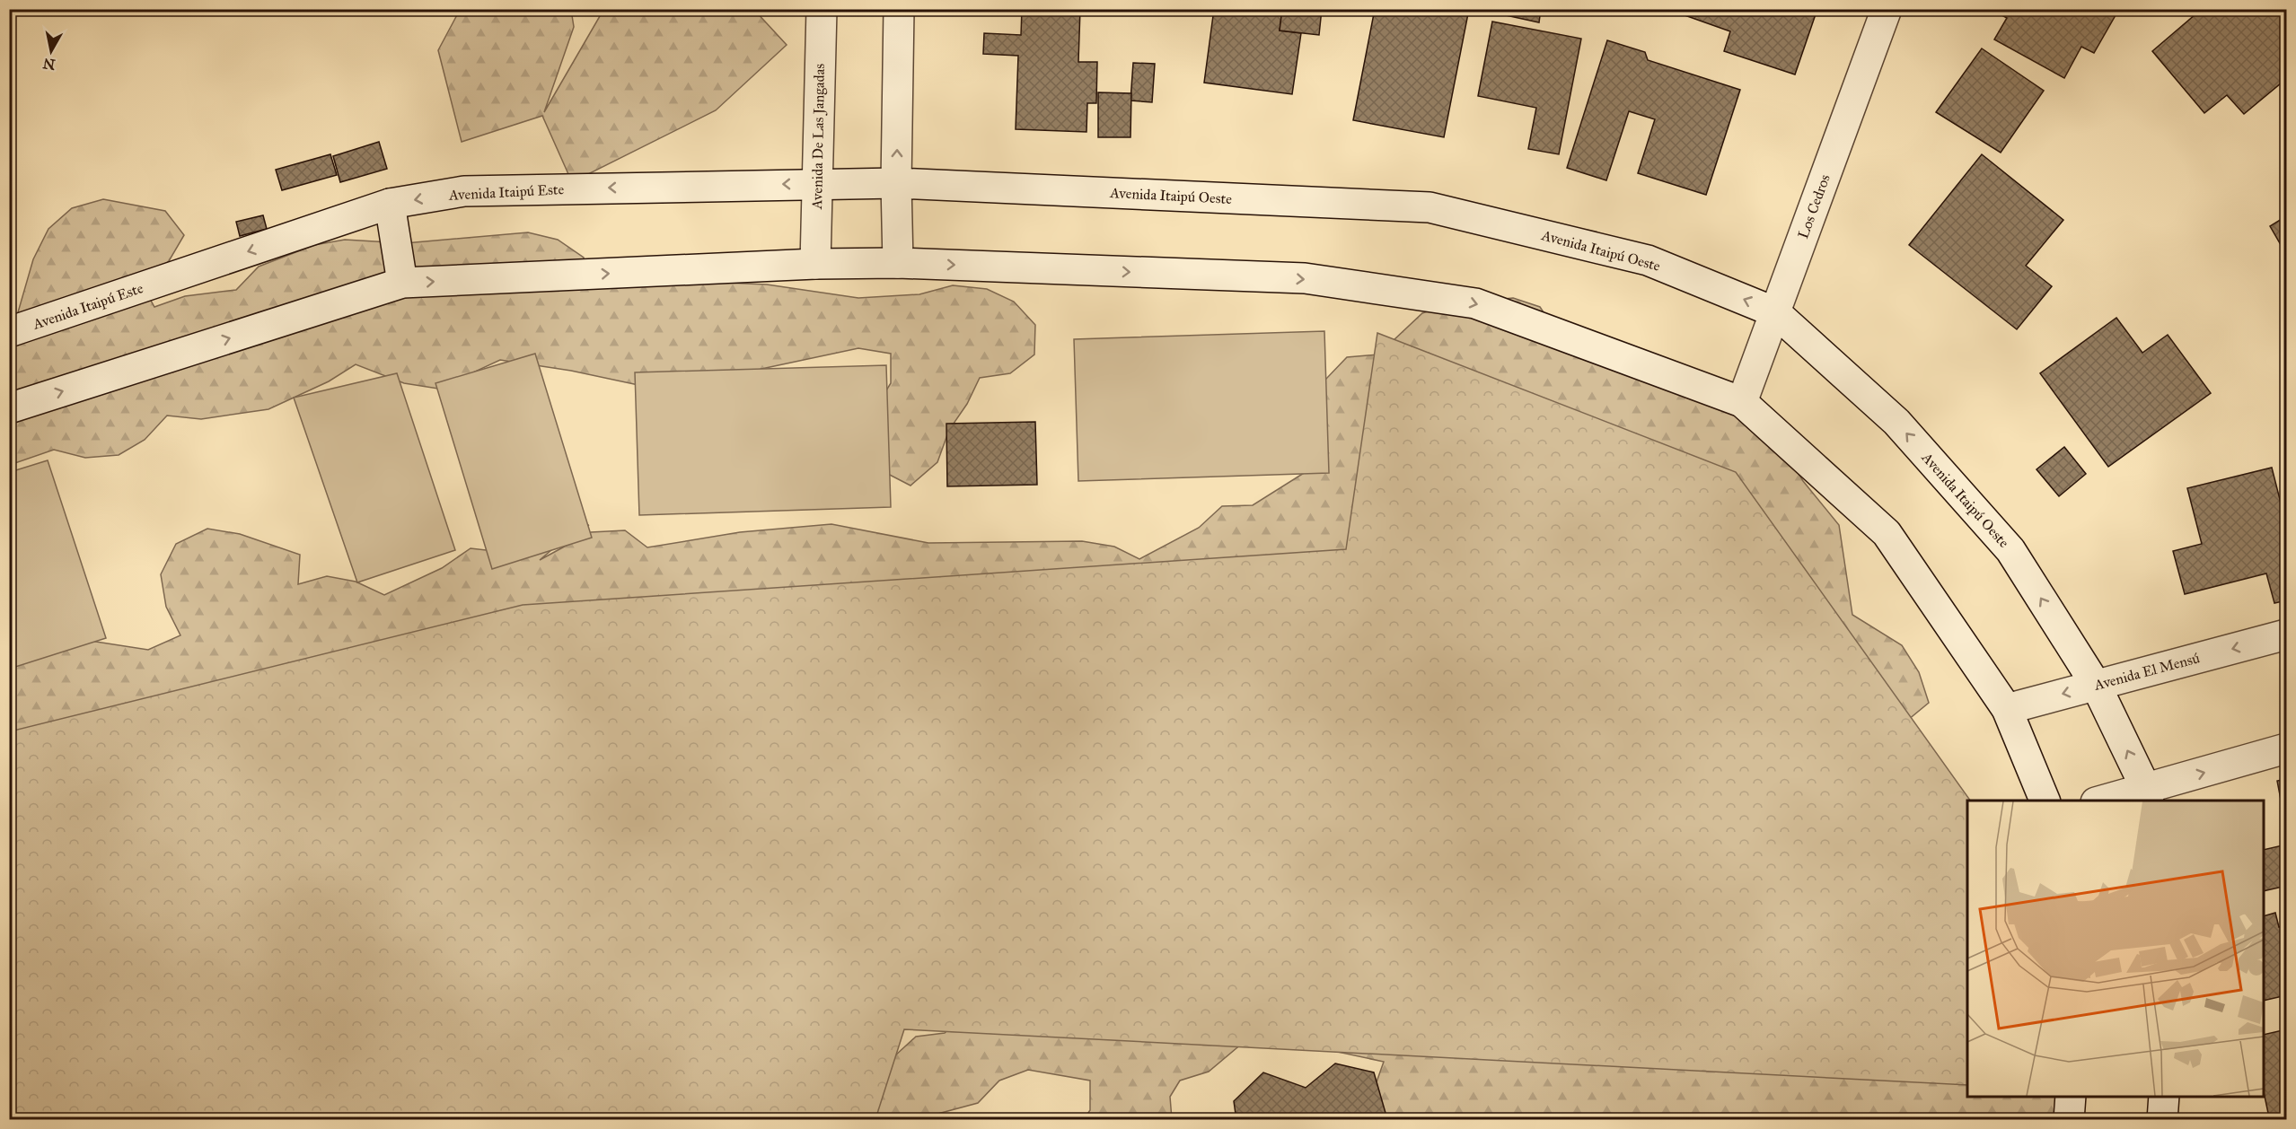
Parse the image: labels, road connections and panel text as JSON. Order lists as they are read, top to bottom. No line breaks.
{"streets":{"street":["Avenida De Las Jangadas","Avenida Itaipú Este","Avenida Itaipú Oeste","Los Cedros","Avenida El Mensú"]},"crossings":[["Avenida De Las Jangadas","Avenida Itaipú Este"],["Avenida Itaipú Este","Avenida Itaipú Oeste"],["Avenida Itaipú Oeste","Los Cedros"],["Avenida Itaipú Oeste","Avenida El Mensú"]],"north":"bottom"}
